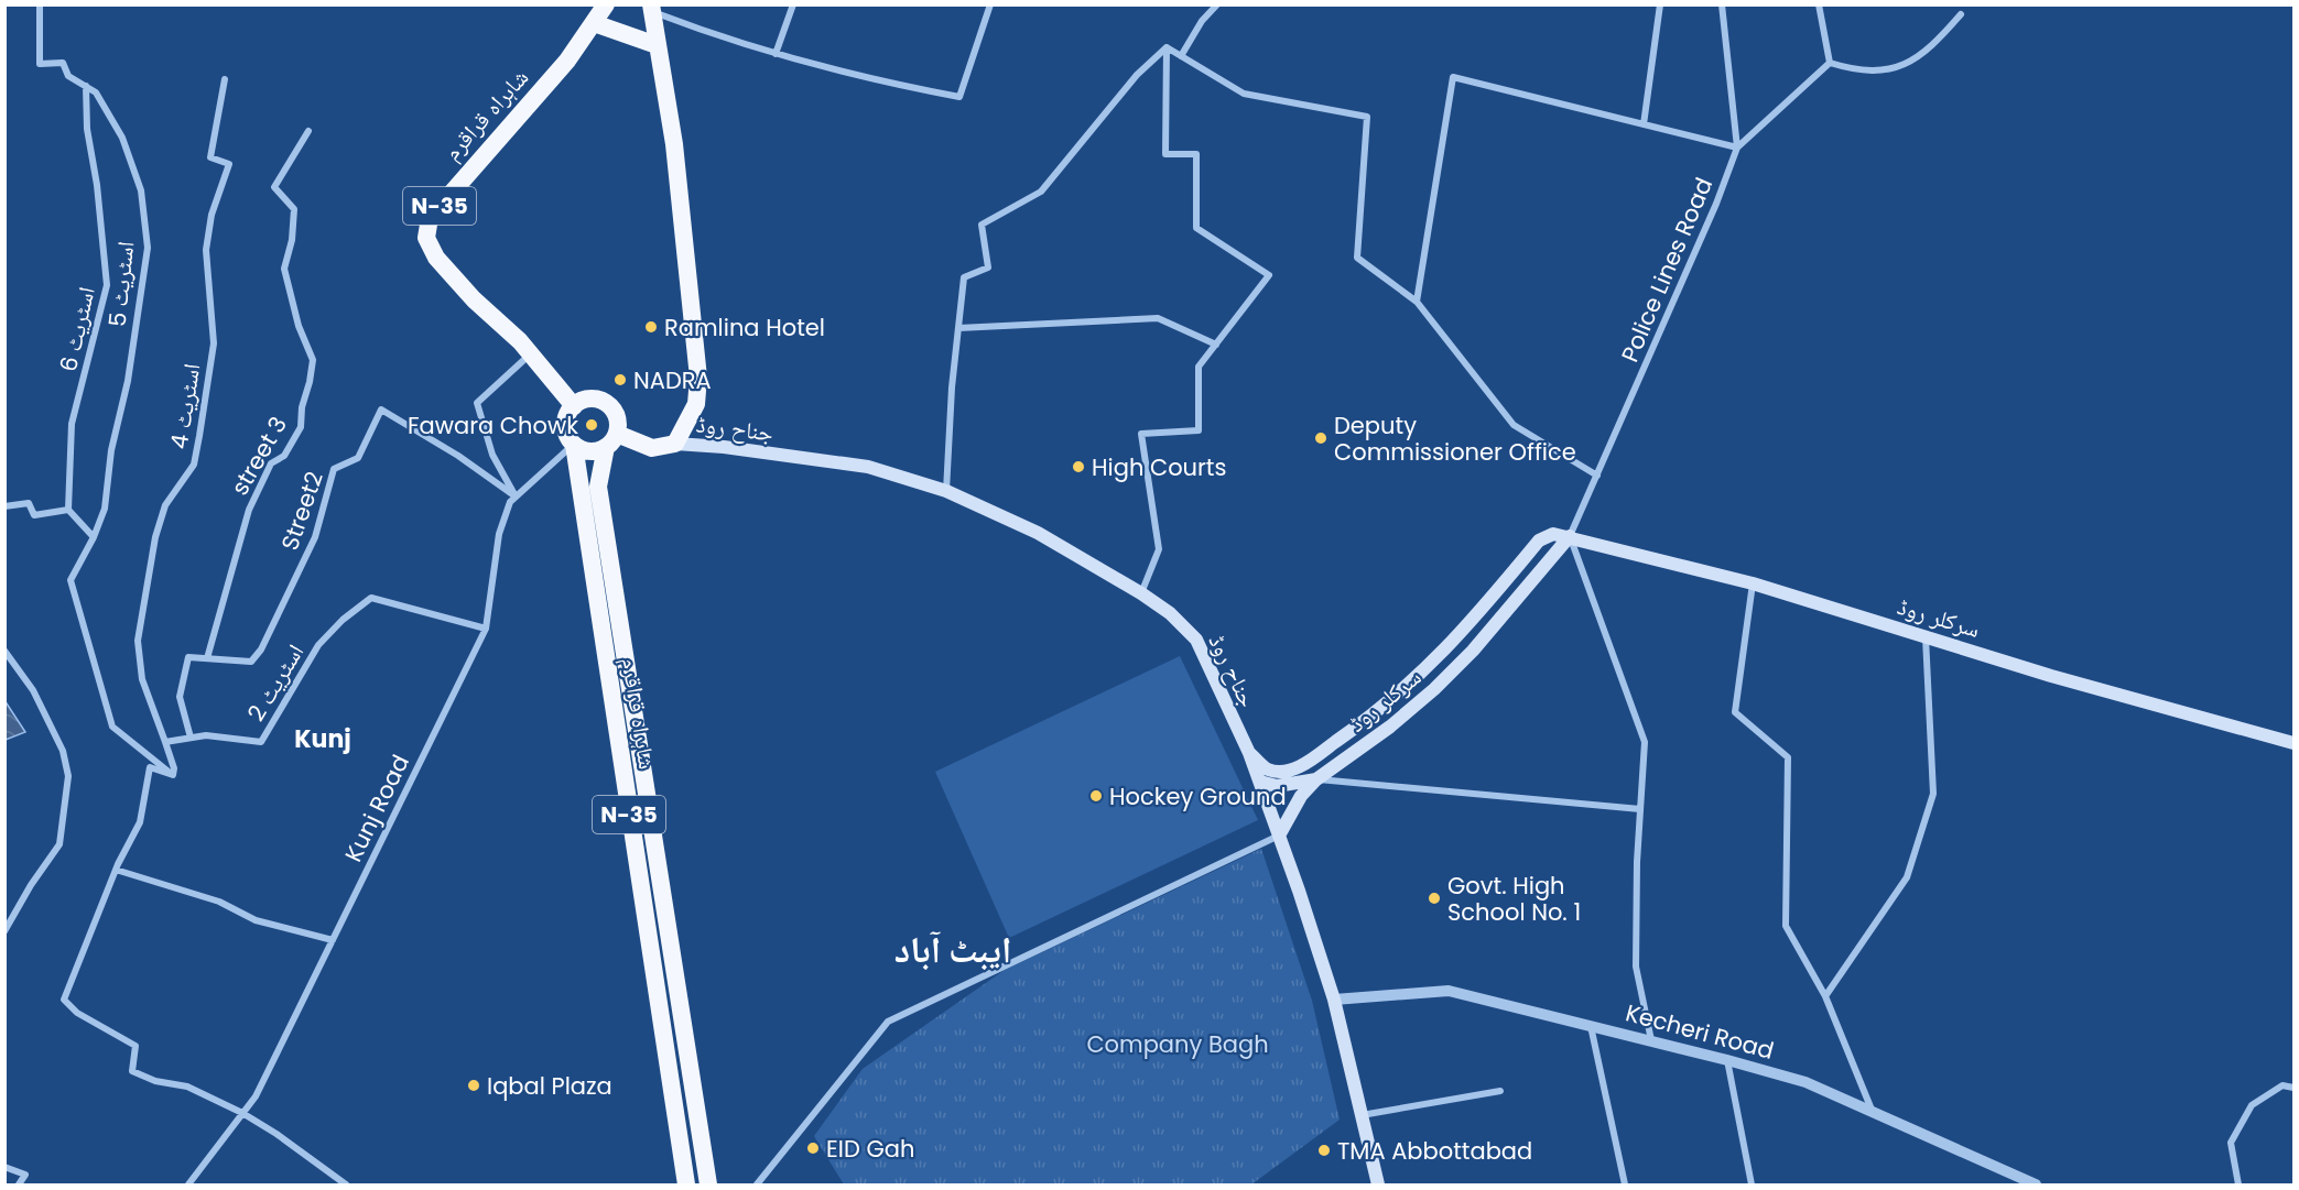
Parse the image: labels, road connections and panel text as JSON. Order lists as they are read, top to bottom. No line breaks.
{"streets":{"highway":["شاہراہ قراقرم","N-35"],"main road":["جناح روڈ","سرکلر روڈ"],"street":["Police Lines Road","اسٹریٹ 5","اسٹریٹ 6","اسٹریٹ 4","street 3","Street2","اسٹریٹ 2","Kunj Road","Kecheri Road"]},"crossings":[["شاہراہ قراقرم","Kunj Road"],["Police Lines Road","سرکلر روڈ"],["اسٹریٹ 5","اسٹریٹ 6"],["اسٹریٹ 4","اسٹریٹ 2"],["جناح روڈ","سرکلر روڈ"],["جناح روڈ","Kecheri Road"],["street 3","Street2"],["Street2","Kunj Road"],["اسٹریٹ 2","Kunj Road"]],"districts":["Kunj","ایبٹ آباد"],"parks":["Company Bagh"],"places":["Ramlina Hotel","NADRA","Fawara Chowk","Deputy Commissioner Office","High Courts","Hockey Ground","Govt. High School No. 1","Iqbal Plaza","EID Gah","TMA Abbottabad"]}
